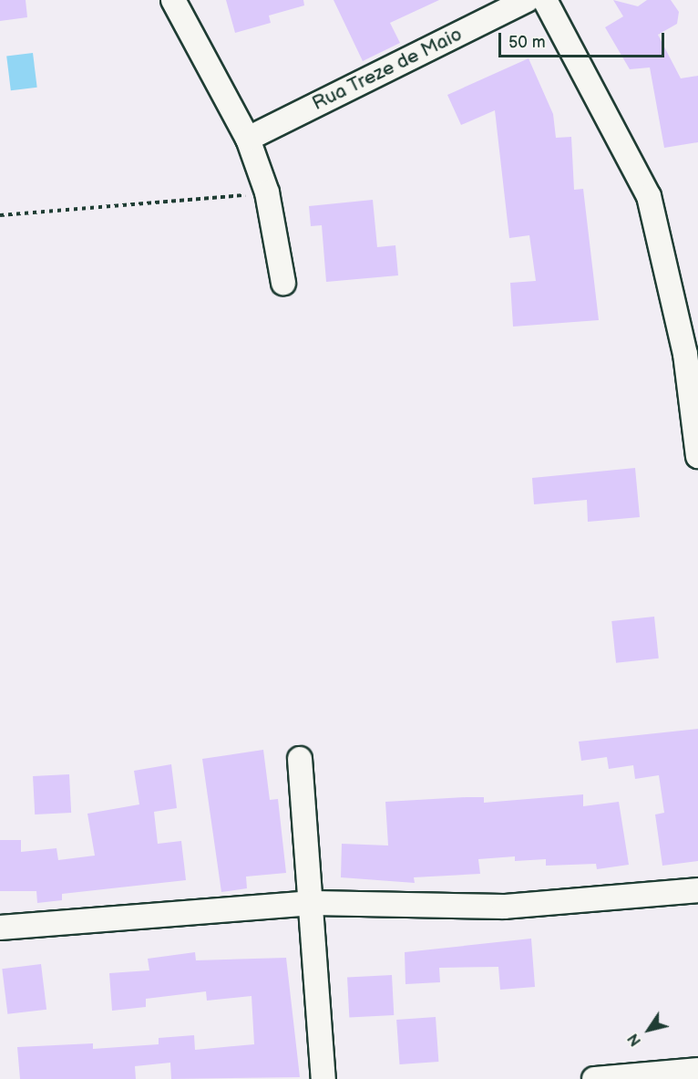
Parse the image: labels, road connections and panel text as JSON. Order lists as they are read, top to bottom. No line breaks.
{"streets":{"street":["Rua Treze de Maio"]},"scale_bar":"50 m","north":"bottom left"}
